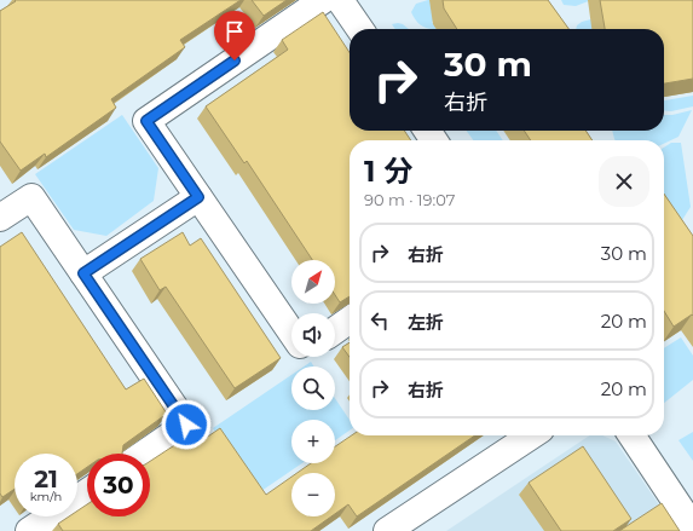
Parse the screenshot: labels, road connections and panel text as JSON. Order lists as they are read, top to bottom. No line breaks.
{"north":"top right","page":{"turn":["30 m","右折"],"heading":["1 分","90 m · 19:07"],"list":[{"name":"右折","value":"30 m"},{"name":"左折","value":"20 m"},{"name":"右折","value":"20 m"}],"map_buttons":["+","−"],"speed":"21 km/h","limit":"30"}}
